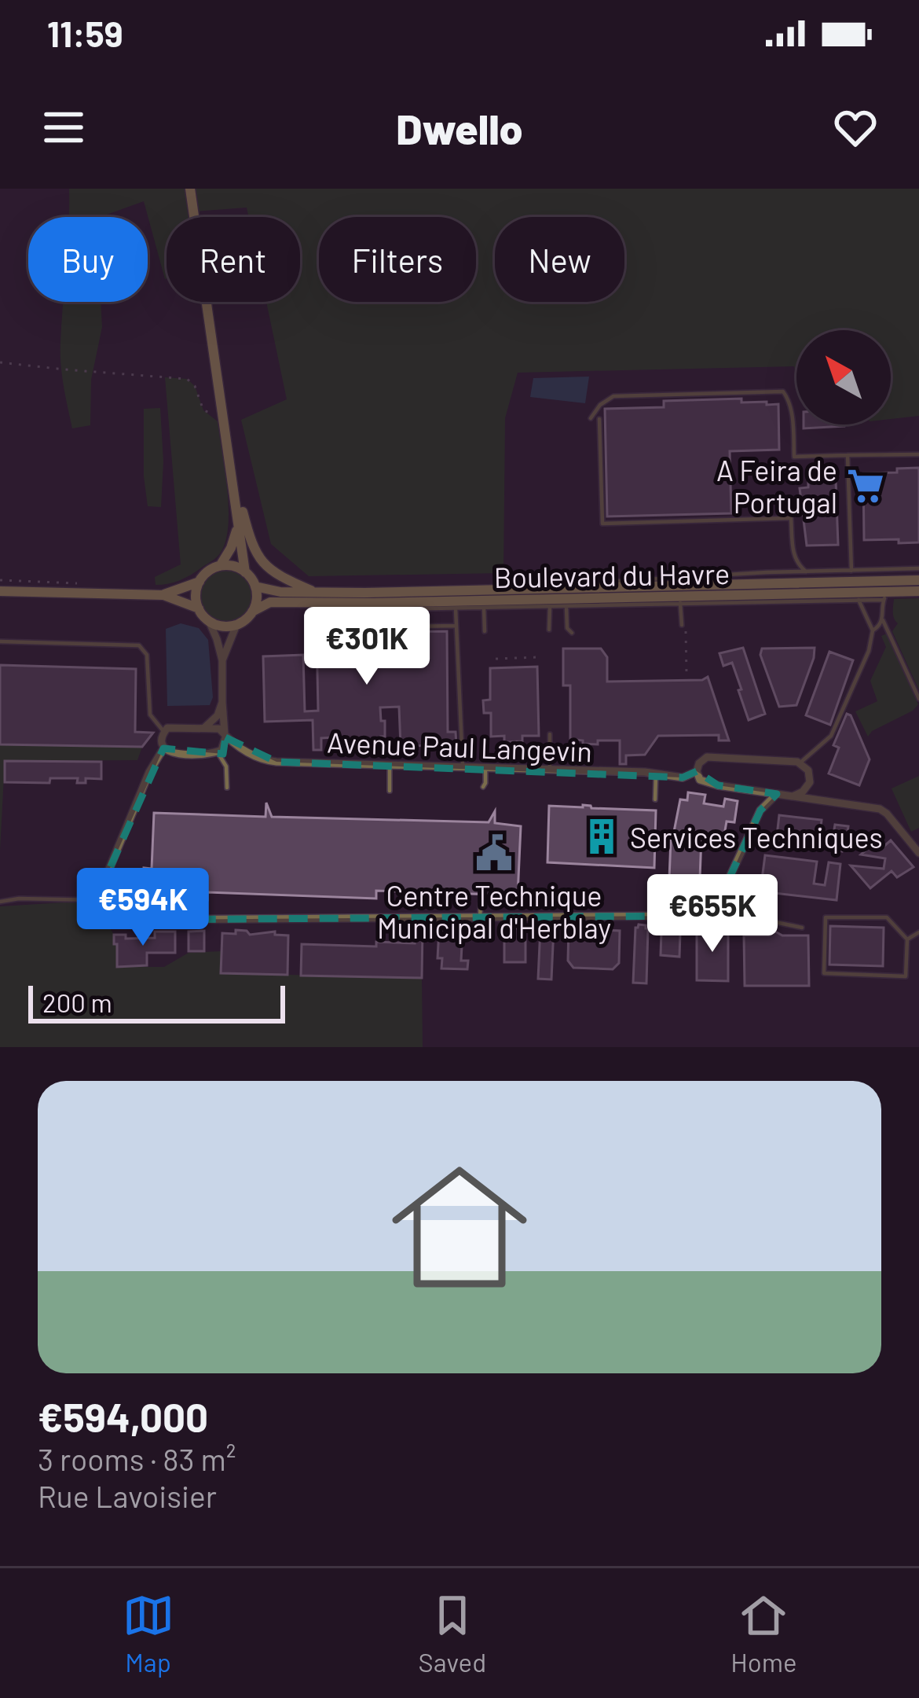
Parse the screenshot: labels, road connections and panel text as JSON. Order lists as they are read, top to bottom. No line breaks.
{"streets":{"main road":["Boulevard du Havre"],"street":["Avenue Paul Langevin"]},"places":{"supermarket":["A Feira de Portugal"],"building":["Services Techniques"],"public building":["Centre Technique Municipal d'Herblay"]},"scale_bar":"200 m","north":"top left","page":{"status":"11:59","header":"Dwello","chip":["Buy","Rent","Filters","New"],"price":["€301K","€594K","€655K"],"scale":"200 m","list":[{"name":"€594,000","note":"3 rooms · 83 m² · Rue Lavoisier"}],"tabs":["Map","Saved","Home"]}}
